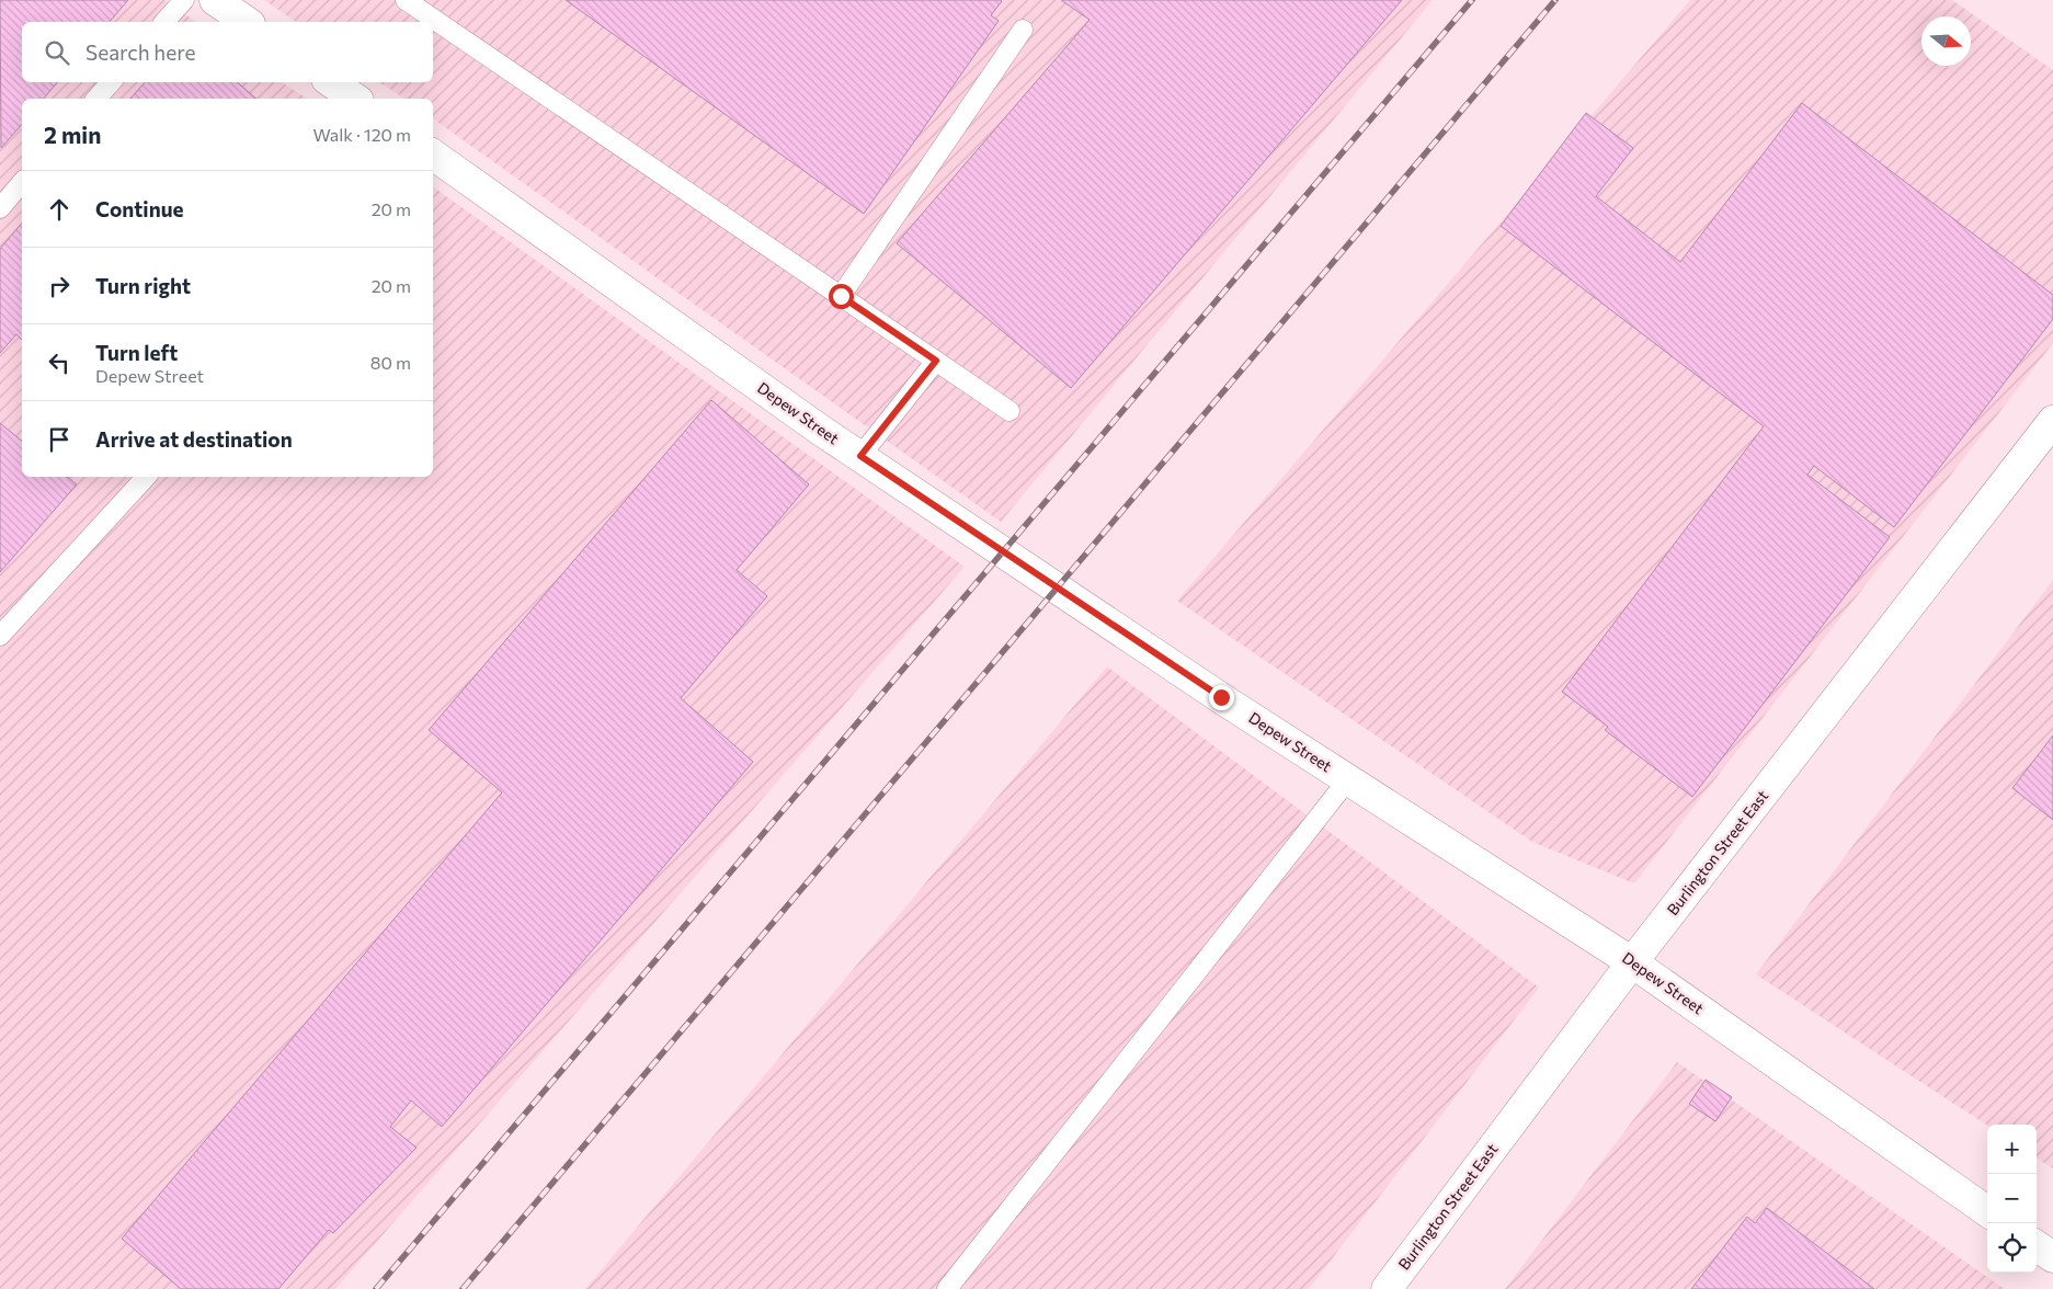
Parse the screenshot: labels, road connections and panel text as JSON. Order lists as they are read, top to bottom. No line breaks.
{"streets":{"street":["Depew Street","Burlington Street East"]},"crossings":[["Depew Street","Burlington Street East"]],"north":"right","page":{"search":"Search here","heading":["2 min","Walk · 120 m"],"list":[["Continue","20 m"],["Turn right","20 m"],["Turn left","Depew Street","80 m"],"Arrive at destination"],"map_buttons":["+","−"]}}
